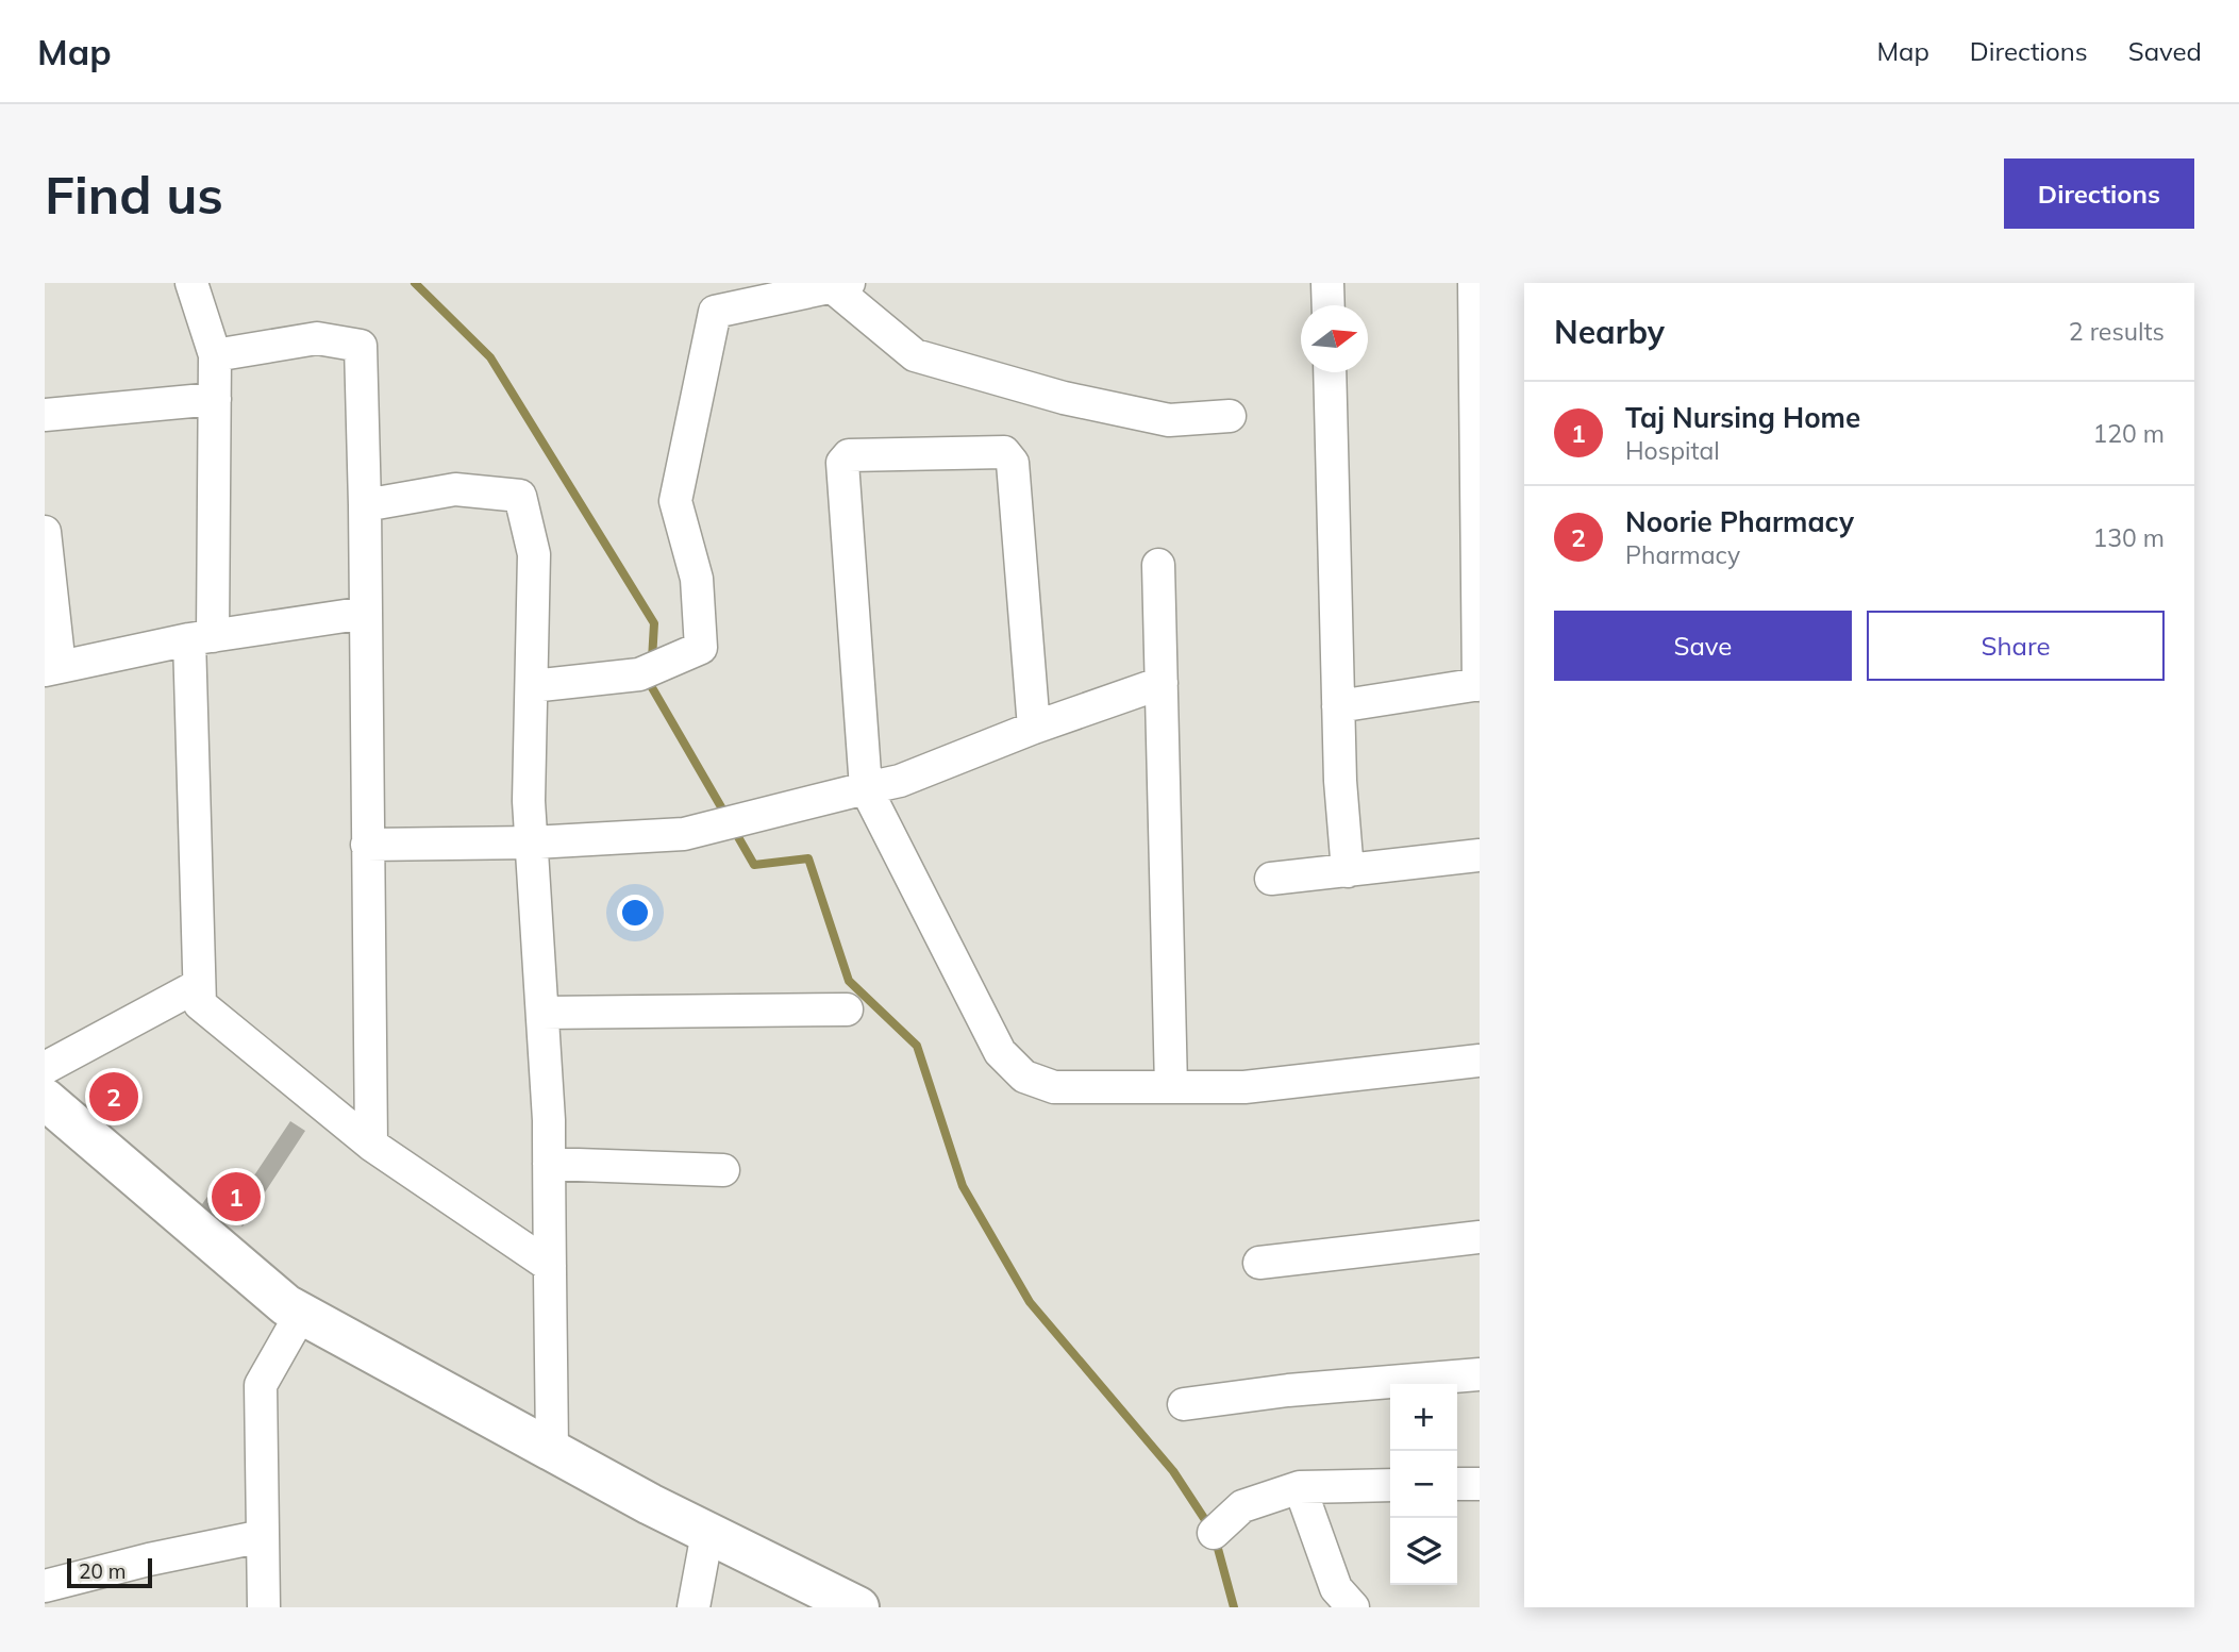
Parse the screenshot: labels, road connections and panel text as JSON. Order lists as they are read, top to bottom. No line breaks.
{"scale_bar":"20 m","north":"right","page":{"header":"Map","nav":["Map","Directions","Saved"],"buttons":["Directions",["Save","Share"]],"title":"Find us","heading":["Nearby","2 results"],"list":[{"mark":"1","name":"Taj Nursing Home","note":"Hospital","value":"120 m"},{"mark":"2","name":"Noorie Pharmacy","note":"Pharmacy","value":"130 m"}],"pins":["2","1"],"map_buttons":["+","−"],"scale":"20 m"}}
